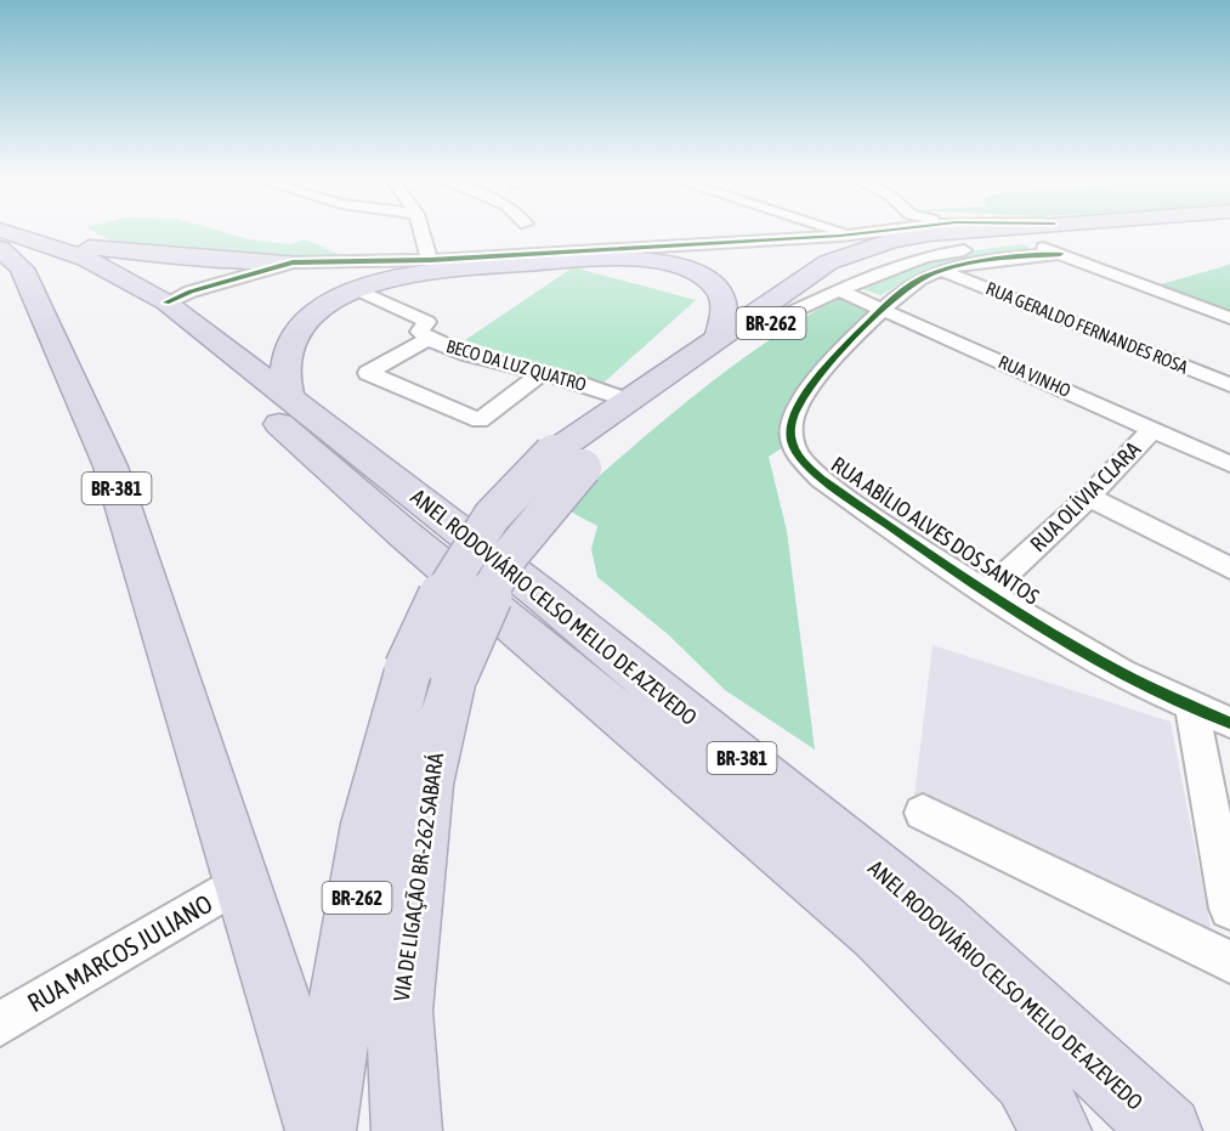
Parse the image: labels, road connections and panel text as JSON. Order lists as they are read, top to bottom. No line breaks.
{"streets":{"highway":["BR-262","BR-381","ANEL RODOVIÁRIO CELSO MELLO DE AZEVEDO","VIA DE LIGAÇÃO BR-262 SABARÁ"],"street":["RUA GERALDO FERNANDES ROSA","BECO DA LUZ QUATRO","RUA VINHO","RUA OLÍVIA CLARA","RUA ABÍLIO ALVES DOS SANTOS","RUA MARCOS JULIANO"]},"crossings":[["RUA GERALDO FERNANDES ROSA","RUA ABÍLIO ALVES DOS SANTOS"],["BECO DA LUZ QUATRO","VIA DE LIGAÇÃO BR-262 SABARÁ"],["RUA VINHO","RUA OLÍVIA CLARA"],["RUA VINHO","RUA ABÍLIO ALVES DOS SANTOS"],["RUA VINHO","VIA DE LIGAÇÃO BR-262 SABARÁ"],["BR-381","ANEL RODOVIÁRIO CELSO MELLO DE AZEVEDO"],["BR-381","VIA DE LIGAÇÃO BR-262 SABARÁ"],["BR-381","RUA MARCOS JULIANO"],["RUA OLÍVIA CLARA","RUA ABÍLIO ALVES DOS SANTOS"],["ANEL RODOVIÁRIO CELSO MELLO DE AZEVEDO","VIA DE LIGAÇÃO BR-262 SABARÁ"]]}
